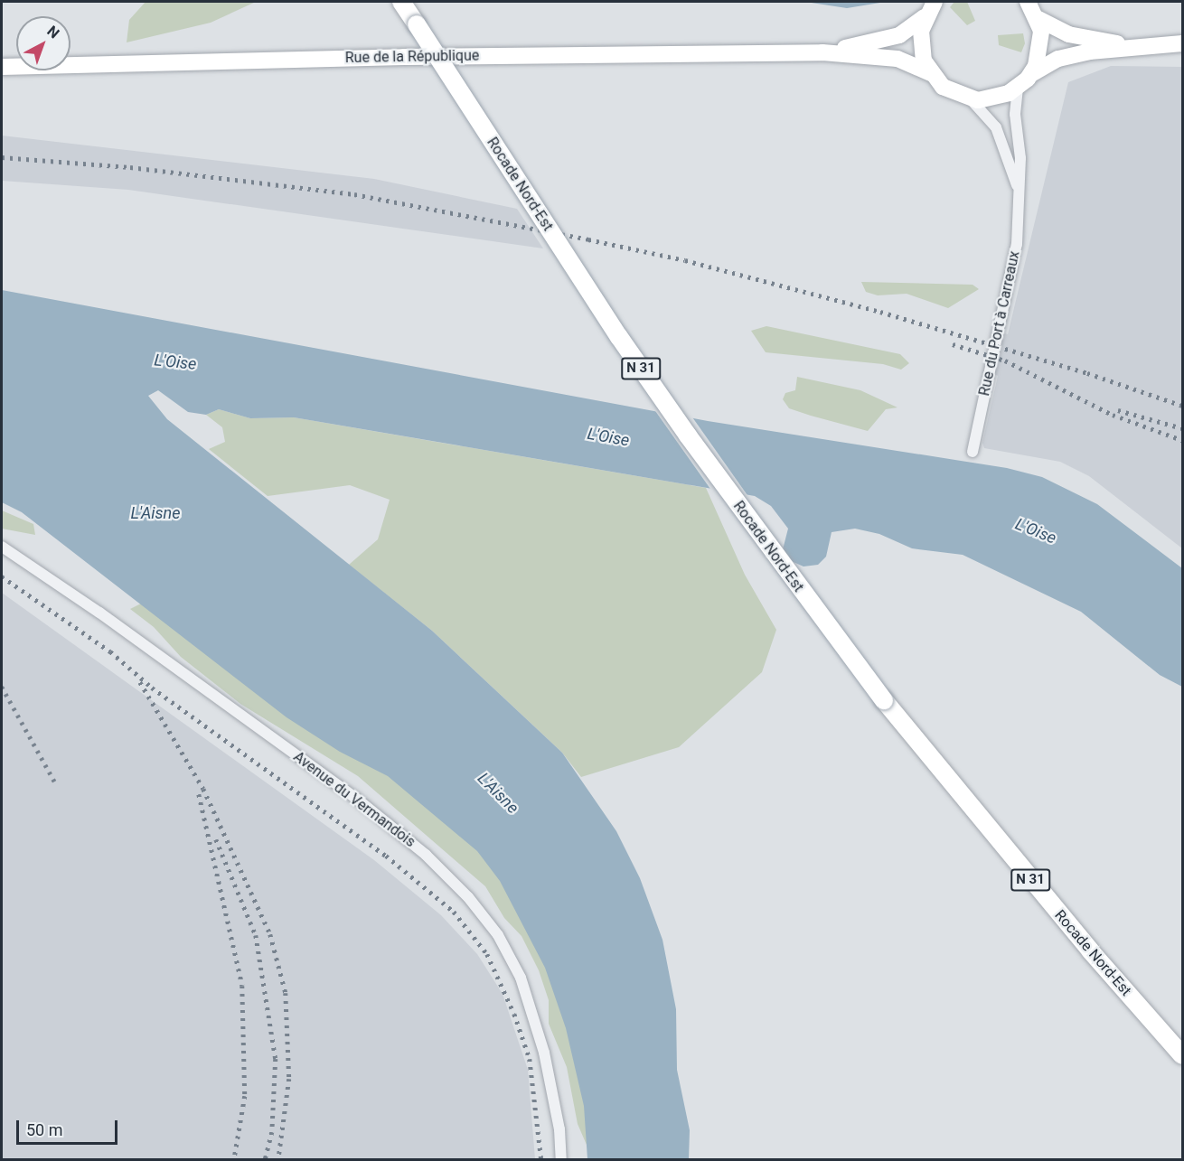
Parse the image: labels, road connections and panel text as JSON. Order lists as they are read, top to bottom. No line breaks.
{"streets":{"main road":["Rue de la République","Rocade Nord-Est","N 31"],"street":["Rue du Port à Carreaux","Avenue du Vermandois"]},"water":["L'Oise","L'Aisne"],"scale_bar":"50 m","north":"top right"}
